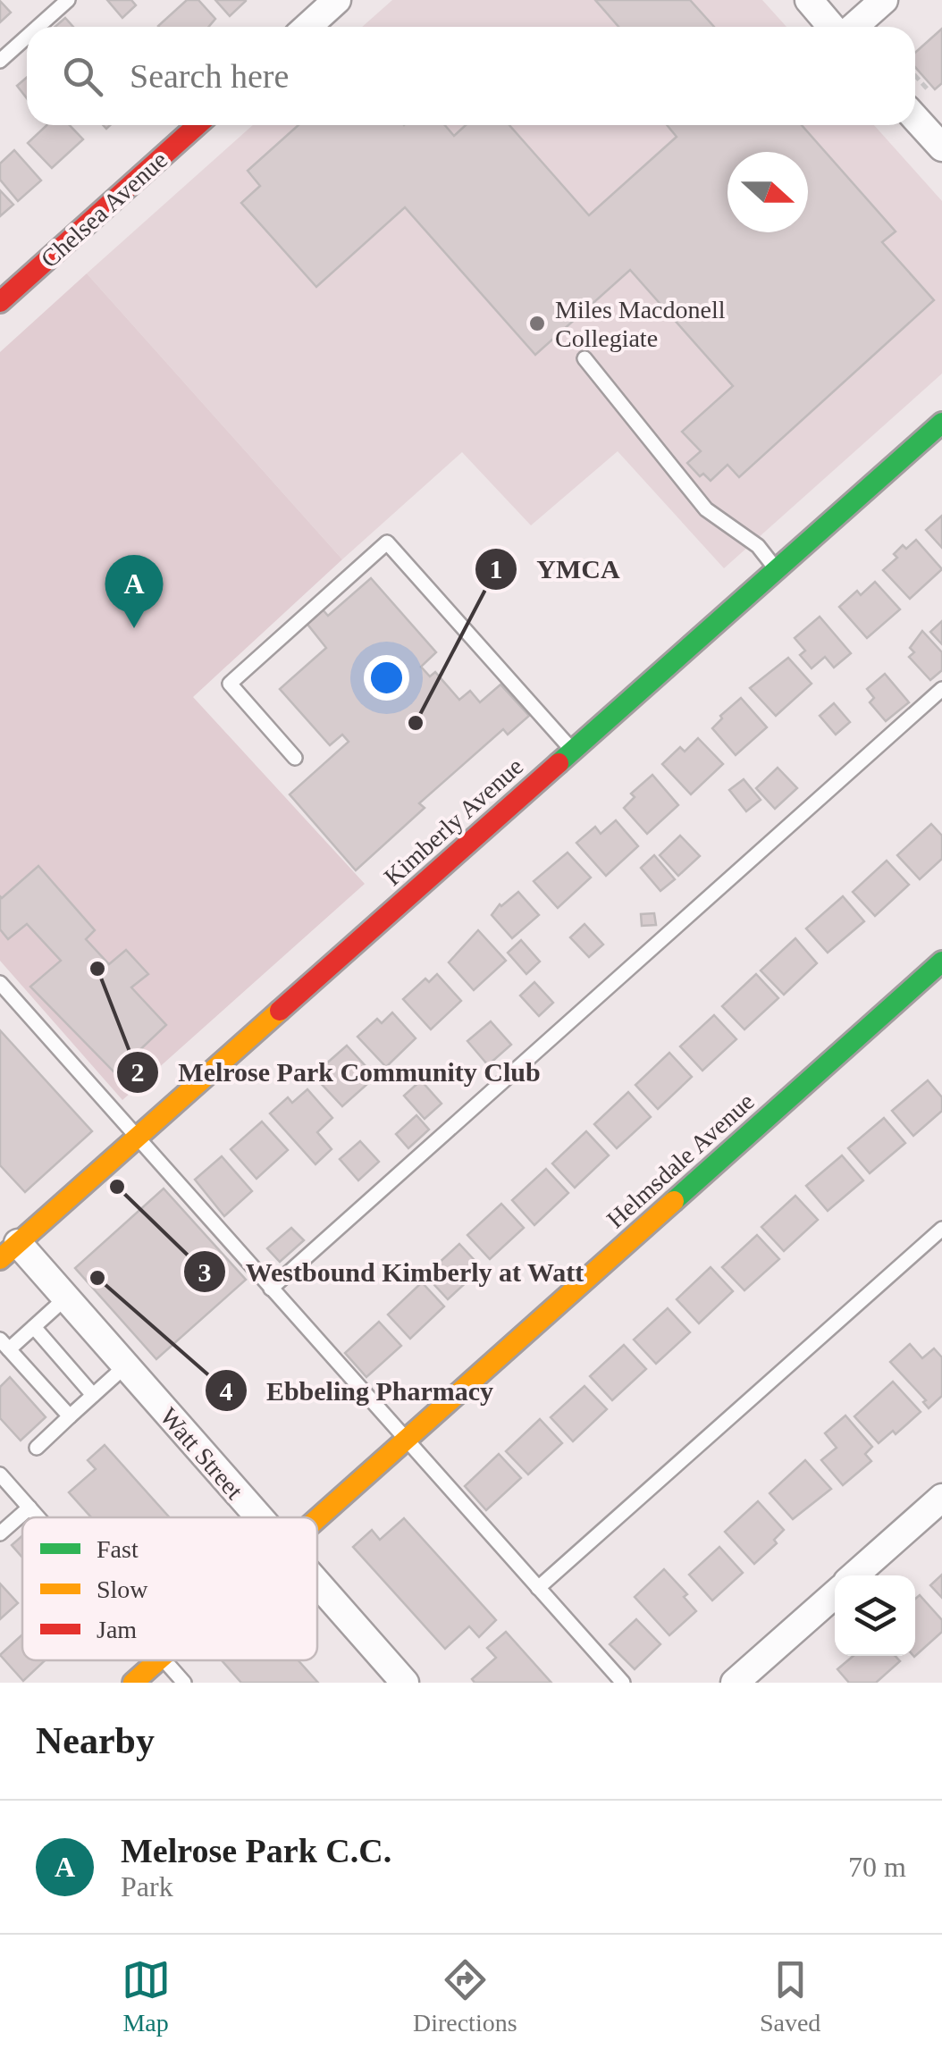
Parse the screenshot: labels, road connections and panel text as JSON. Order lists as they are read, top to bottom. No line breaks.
{"streets":{"street":["Chelsea Avenue","Kimberly Avenue","Helmsdale Avenue","Watt Street"]},"crossings":[["Kimberly Avenue","Watt Street"]],"places":["Miles Macdonell Collegiate","YMCA","Melrose Park Community Club","Westbound Kimberly at Watt","Ebbeling Pharmacy"],"legend":["Fast","Slow","Jam"],"north":"right","page":{"search":"Search here","pins":"A","heading":"Nearby","list":[{"mark":"A","name":"Melrose Park C.C.","note":"Park","value":"70 m"}],"nav":["Map","Directions","Saved"]}}
